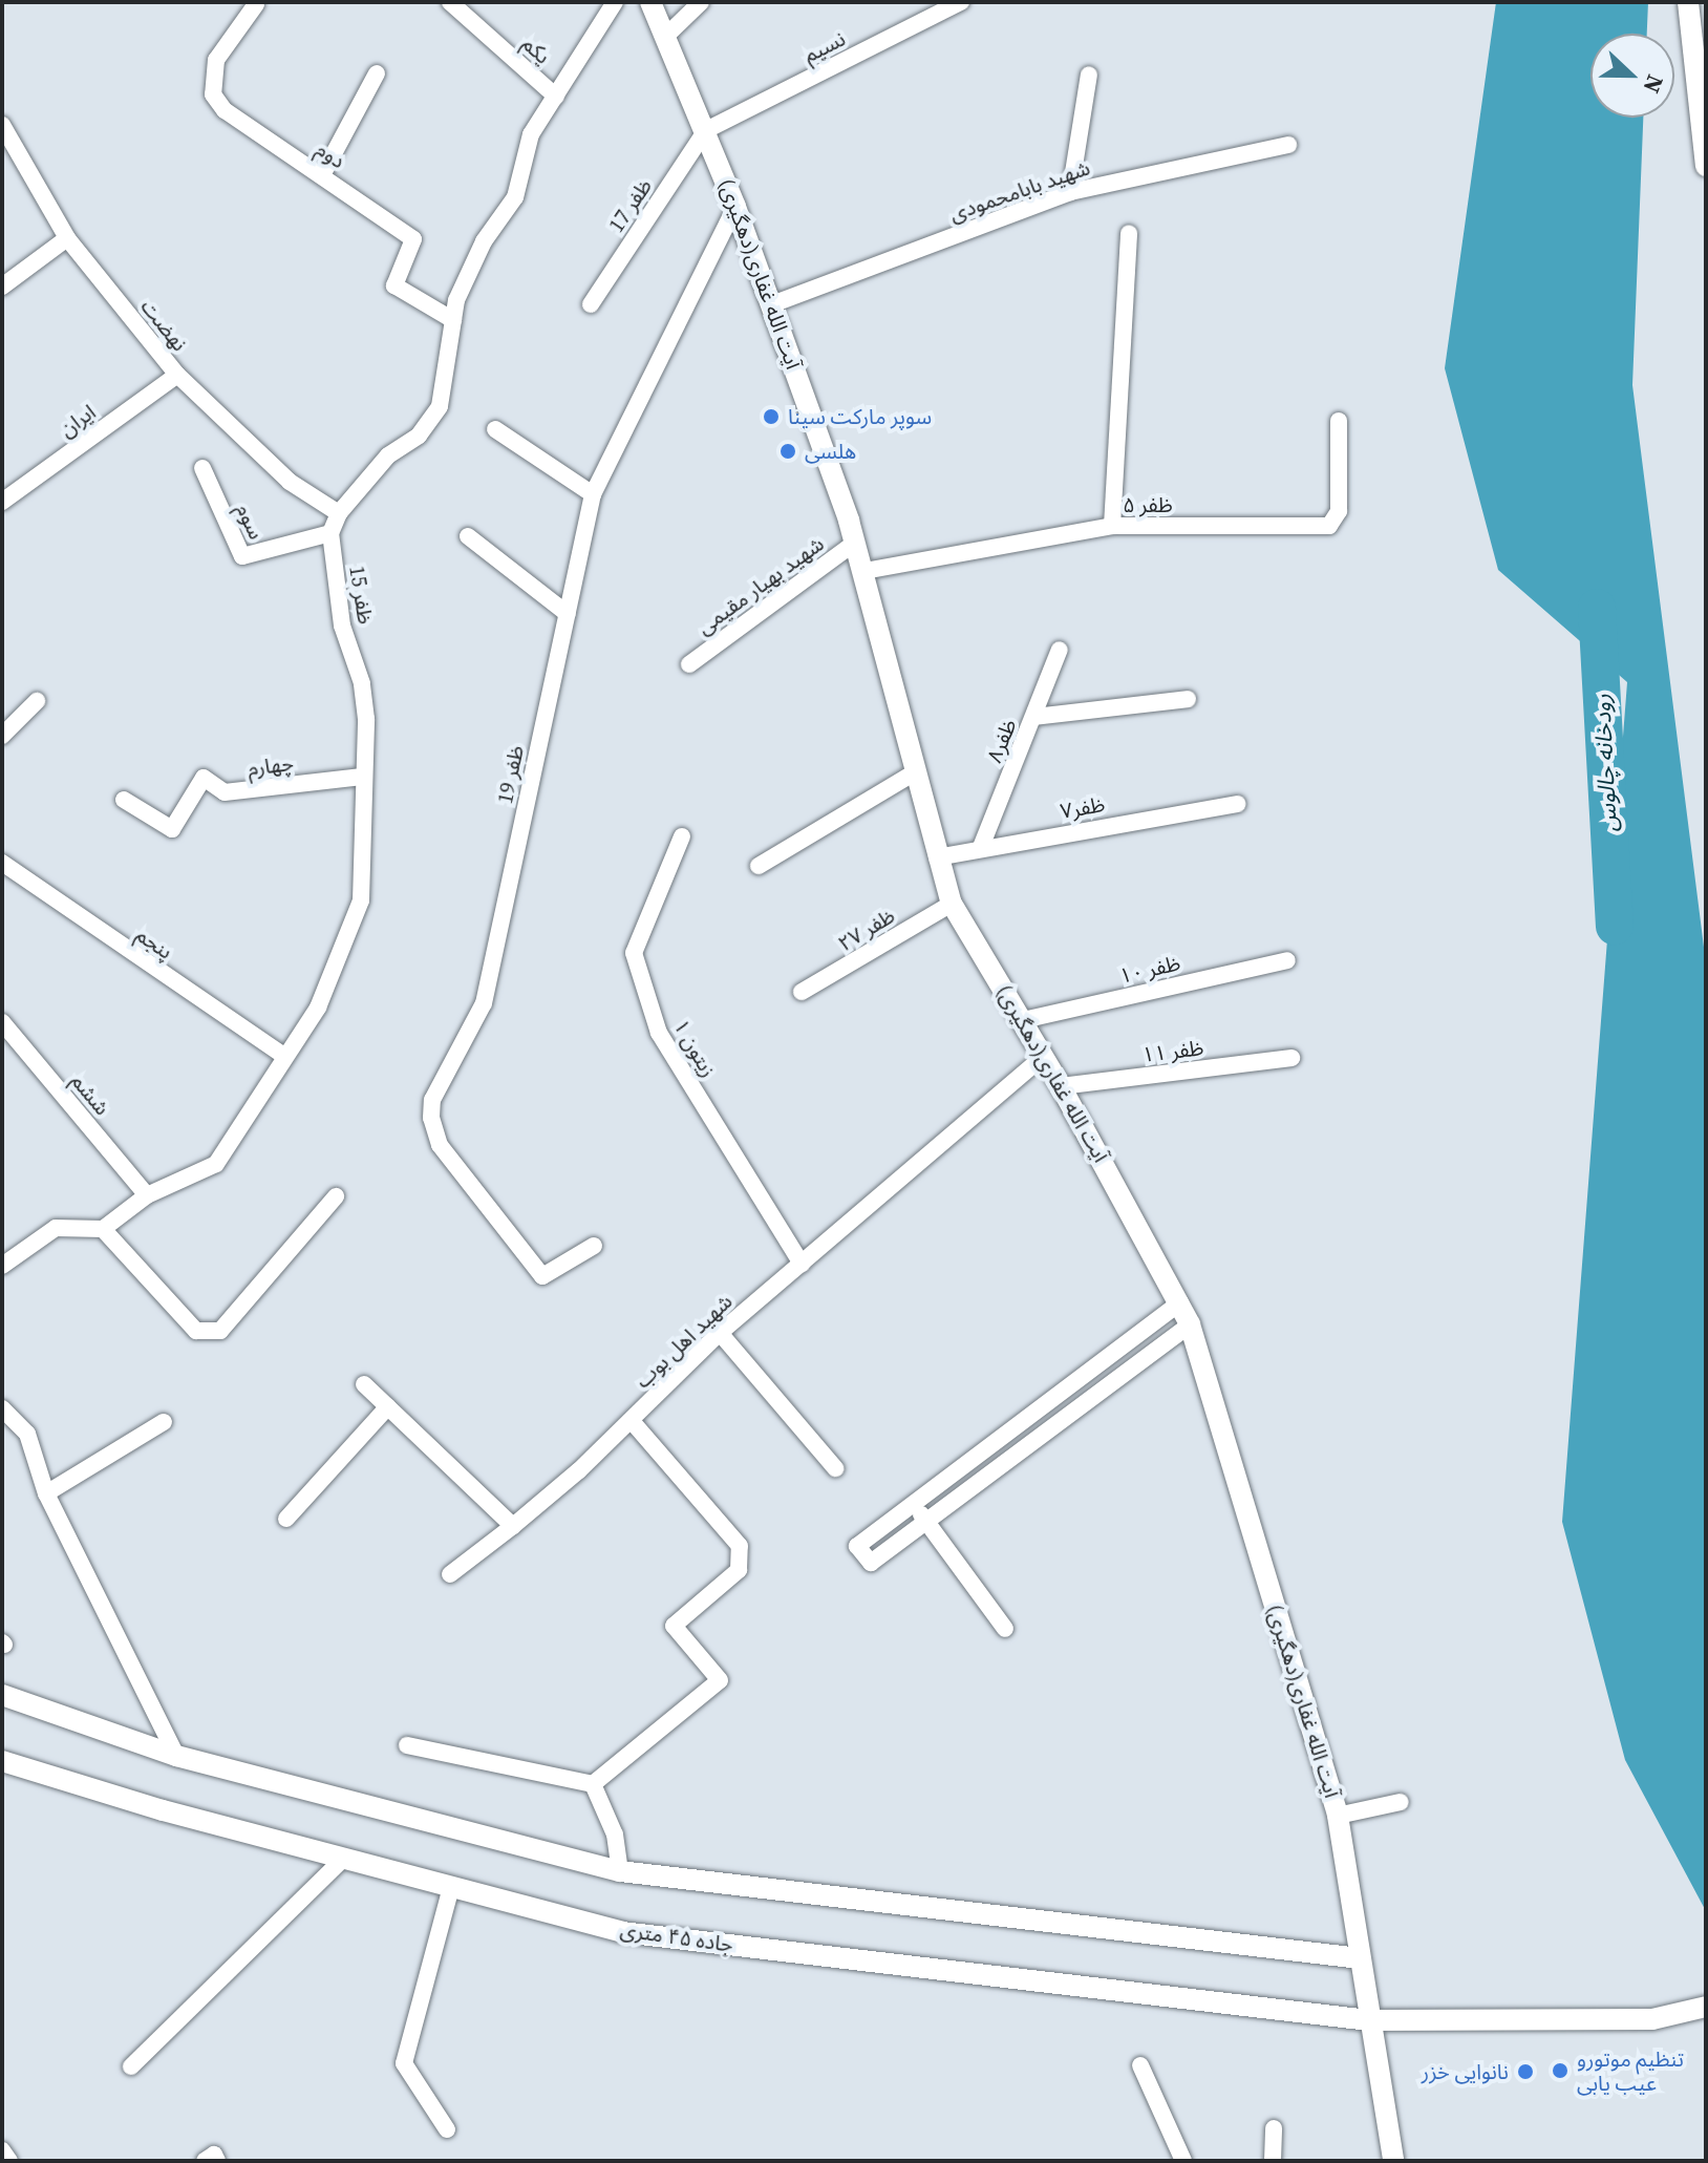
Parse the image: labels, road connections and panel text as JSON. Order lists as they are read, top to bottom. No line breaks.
{"streets":{"street":["نسیم","یکم","دوم","شهید بابامحمودی","ظفر 17","آیت الله غفاری(دهگیری)","نهضت","ایران","ظفر ۵","سوم","شهید بهیار مقیمی","ظفر 15","ظفر۸","چهارم","ظفر 19","ظفر۷","ظفر ۲۷","پنجم","ظفر ۱۰","زیتون ۱","ظفر ۱۱","ششم","شهید اهل بوب","جاده ۴۵ متری"]},"crossings":[["نسیم","ظفر 17"],["نسیم","آیت الله غفاری(دهگیری)"],["یکم","ظفر 15"],["دوم","ظفر 15"],["شهید بابامحمودی","آیت الله غفاری(دهگیری)"],["ظفر 17","آیت الله غفاری(دهگیری)"],["آیت الله غفاری(دهگیری)","ظفر ۵"],["آیت الله غفاری(دهگیری)","شهید بهیار مقیمی"],["آیت الله غفاری(دهگیری)","ظفر 19"],["آیت الله غفاری(دهگیری)","ظفر۷"],["آیت الله غفاری(دهگیری)","ظفر ۲۷"],["آیت الله غفاری(دهگیری)","ظفر ۱۰"],["آیت الله غفاری(دهگیری)","ظفر ۱۱"],["آیت الله غفاری(دهگیری)","شهید اهل بوب"],["آیت الله غفاری(دهگیری)","جاده ۴۵ متری"],["نهضت","ایران"],["نهضت","ظفر 15"],["سوم","ظفر 15"],["ظفر 15","چهارم"],["ظفر 15","پنجم"],["ظفر 15","ششم"],["ظفر۸","ظفر۷"],["زیتون ۱","شهید اهل بوب"]],"water":["رودخانه چالوس"],"places":["سوپر مارکت سینا","هلسی","تنظیم موتورو عیب یابی","نانوایی خزر"],"north":"right"}
